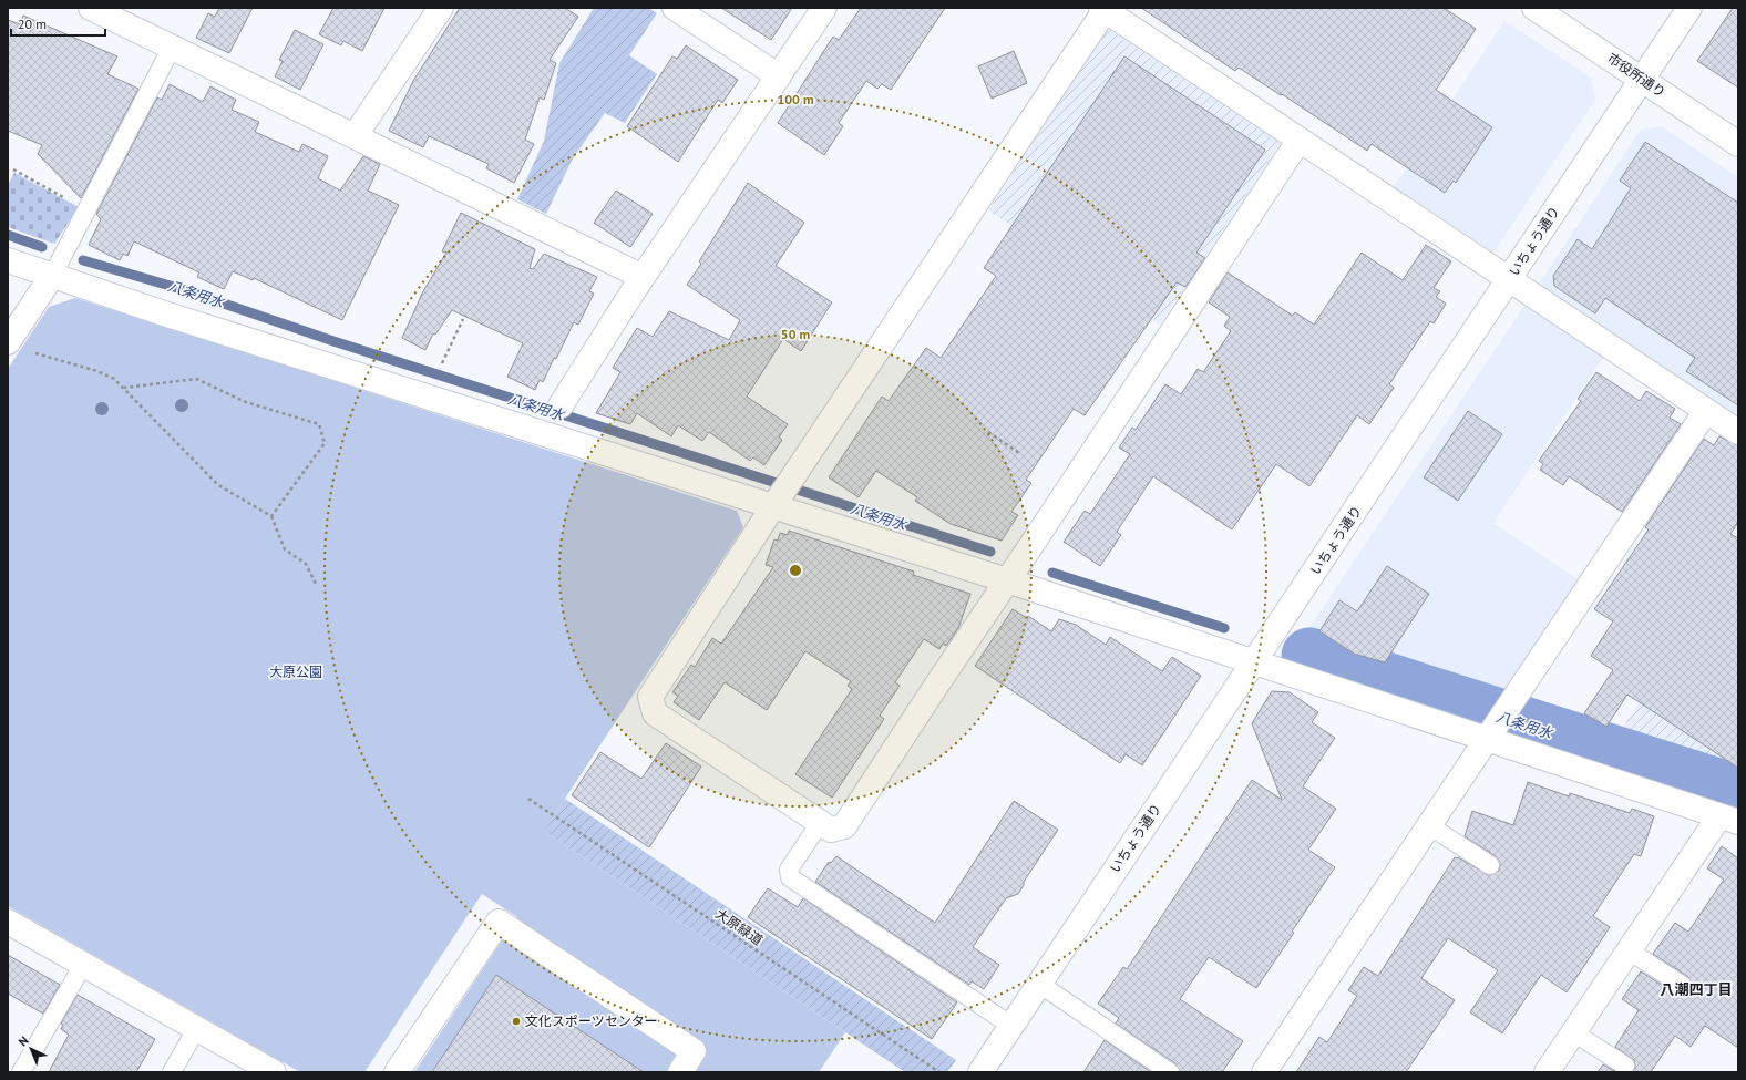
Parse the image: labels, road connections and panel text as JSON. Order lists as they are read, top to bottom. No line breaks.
{"streets":{"street":["市役所通り","いちょう通り"],"path":["大原緑道"]},"crossings":[["市役所通り","いちょう通り"]],"districts":["八潮四丁目"],"water":["八条用水"],"parks":["大原公園"],"places":["文化スポーツセンター"],"scale_bar":"20 m","north":"top left","rings":["100 m","50 m"]}
